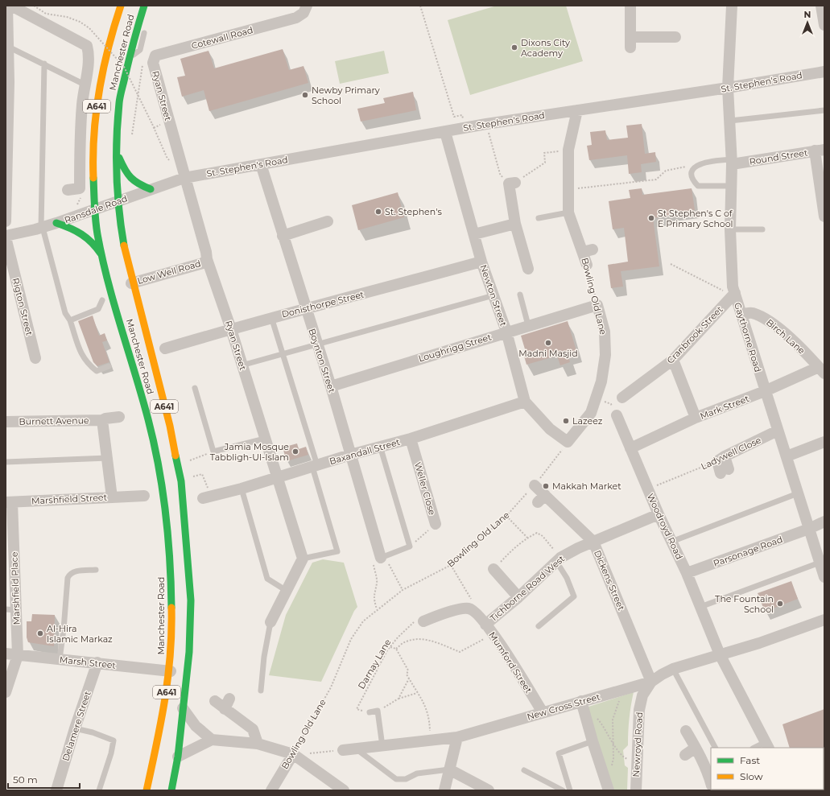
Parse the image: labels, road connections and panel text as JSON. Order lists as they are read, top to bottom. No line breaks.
{"streets":{"main road":["Manchester Road","A641"],"street":["Cotewall Road","St. Stephen's Road","Ryan Street","Round Street","Ransdale Road","Low Well Road","Newton Street","Bowling Old Lane","Donisthorpe Street","Rigton Street","Cranbrook Street","Birch Lane","Gaythorne Road","Loughrigg Street","Boynton Street","Mark Street","Burnett Avenue","Baxandall Street","Ladywell Close","Weller Close","Marshfield Street","Woodroyd Road","Parsonage Road","Dickens Street","Marshfield Place","Tichborne Road West","Marsh Street","Mumford Street","New Cross Street","Delamere Street","Newroyd Road"],"path":["Darnay Lane"]},"crossings":[["Cotewall Road","Ryan Street"],["Manchester Road","Ransdale Road"],["Manchester Road","Low Well Road"],["Manchester Road","Marsh Street"],["St. Stephen's Road","Ryan Street"],["St. Stephen's Road","Ransdale Road"],["St. Stephen's Road","Newton Street"],["St. Stephen's Road","Bowling Old Lane"],["St. Stephen's Road","Gaythorne Road"],["St. Stephen's Road","Boynton Street"],["Ryan Street","Ransdale Road"],["Ryan Street","Low Well Road"],["Ryan Street","Donisthorpe Street"],["Ryan Street","Baxandall Street"],["Round Street","Gaythorne Road"],["Ransdale Road","Rigton Street"],["Newton Street","Bowling Old Lane"],["Newton Street","Donisthorpe Street"],["Newton Street","Loughrigg Street"],["Newton Street","Baxandall Street"],["Bowling Old Lane","Loughrigg Street"],["Bowling Old Lane","Dickens Street"],["Donisthorpe Street","Boynton Street"],["Cranbrook Street","Gaythorne Road"],["Birch Lane","Gaythorne Road"],["Birch Lane","Mark Street"],["Gaythorne Road","Mark Street"],["Gaythorne Road","Ladywell Close"],["Gaythorne Road","Parsonage Road"],["Loughrigg Street","Boynton Street"],["Boynton Street","Baxandall Street"],["Mark Street","Woodroyd Road"],["Burnett Avenue","Marshfield Street"],["Baxandall Street","Weller Close"],["Ladywell Close","Woodroyd Road"],["Marshfield Street","Marshfield Place"],["Woodroyd Road","Parsonage Road"],["Woodroyd Road","Tichborne Road West"],["Woodroyd Road","New Cross Street"],["Dickens Street","Tichborne Road West"],["Dickens Street","New Cross Street"],["Dickens Street","Newroyd Road"],["Marshfield Place","Marsh Street"],["Tichborne Road West","Mumford Street"],["Marsh Street","Delamere Street"],["Mumford Street","New Cross Street"],["New Cross Street","Newroyd Road"]],"places":["Dixons City Academy","Newby Primary School","St. Stephen's","St Stephen's C of E Primary School","Madni Masjid","Lazeez","Jamia Mosque Tabbligh-Ul-Islam","Makkah Market","The Fountain School","Al-Hira Islamic Markaz"],"legend":["Fast","Slow"],"scale_bar":"50 m","north":"top"}
